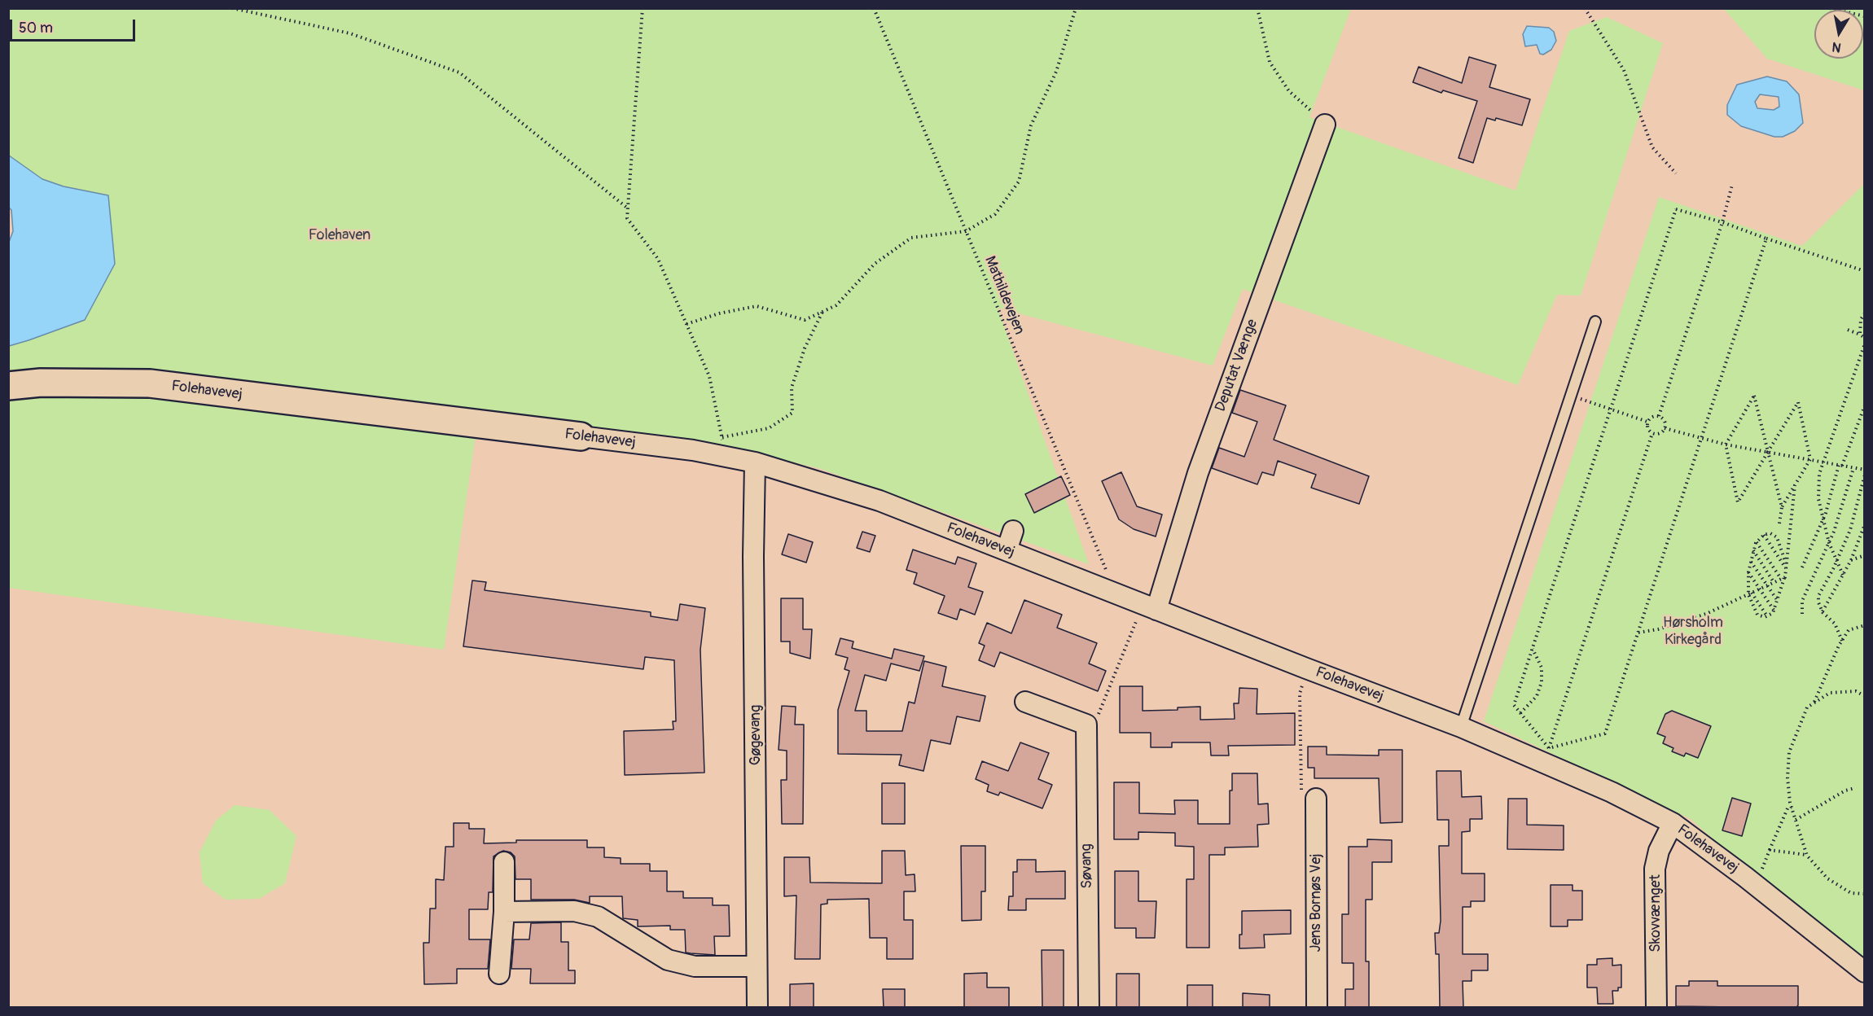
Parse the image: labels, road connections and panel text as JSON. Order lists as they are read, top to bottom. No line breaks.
{"streets":{"street":["Deputat Vænge","Folehavevej","Gøgevang","Søvang","Jens Bornøs Vej","Skovvænget"],"path":["Mathildevejen"]},"crossings":[["Mathildevejen","Folehavevej"],["Deputat Vænge","Folehavevej"],["Folehavevej","Gøgevang"],["Folehavevej","Skovvænget"]],"parks":["Folehaven","Hørsholm Kirkegård"],"scale_bar":"50 m","north":"bottom"}
